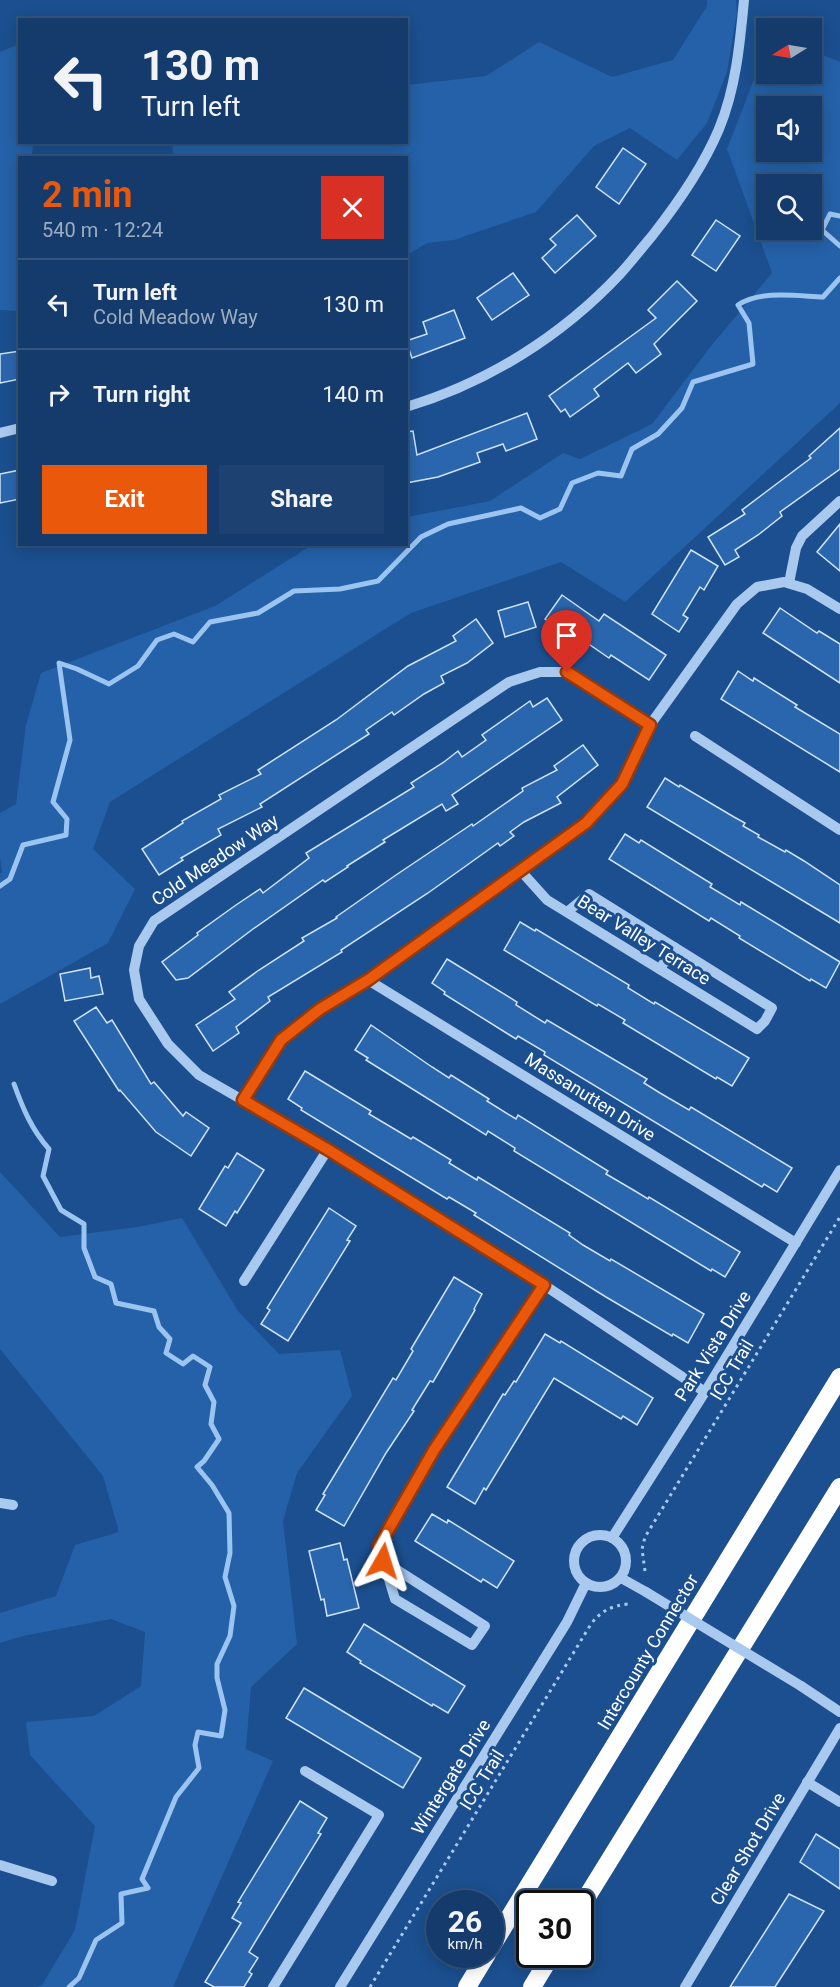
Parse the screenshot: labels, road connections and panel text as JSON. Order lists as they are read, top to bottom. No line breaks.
{"streets":{"highway":["Intercounty Connector"],"street":["Cold Meadow Way","Bear Valley Terrace","Massanutten Drive","Park Vista Drive","Wintergate Drive","Clear Shot Drive"],"path":["ICC Trail"]},"crossings":[["Cold Meadow Way","Park Vista Drive"],["Massanutten Drive","Park Vista Drive"],["Park Vista Drive","Wintergate Drive"]],"north":"left","page":{"turn":["130 m","Turn left"],"heading":["2 min","540 m · 12:24"],"list":[{"name":"Turn left","note":"Cold Meadow Way","value":"130 m"},{"name":"Turn right","value":"140 m"}],"buttons":["Exit","Share"],"speed":"26 km/h","limit":"30"}}
